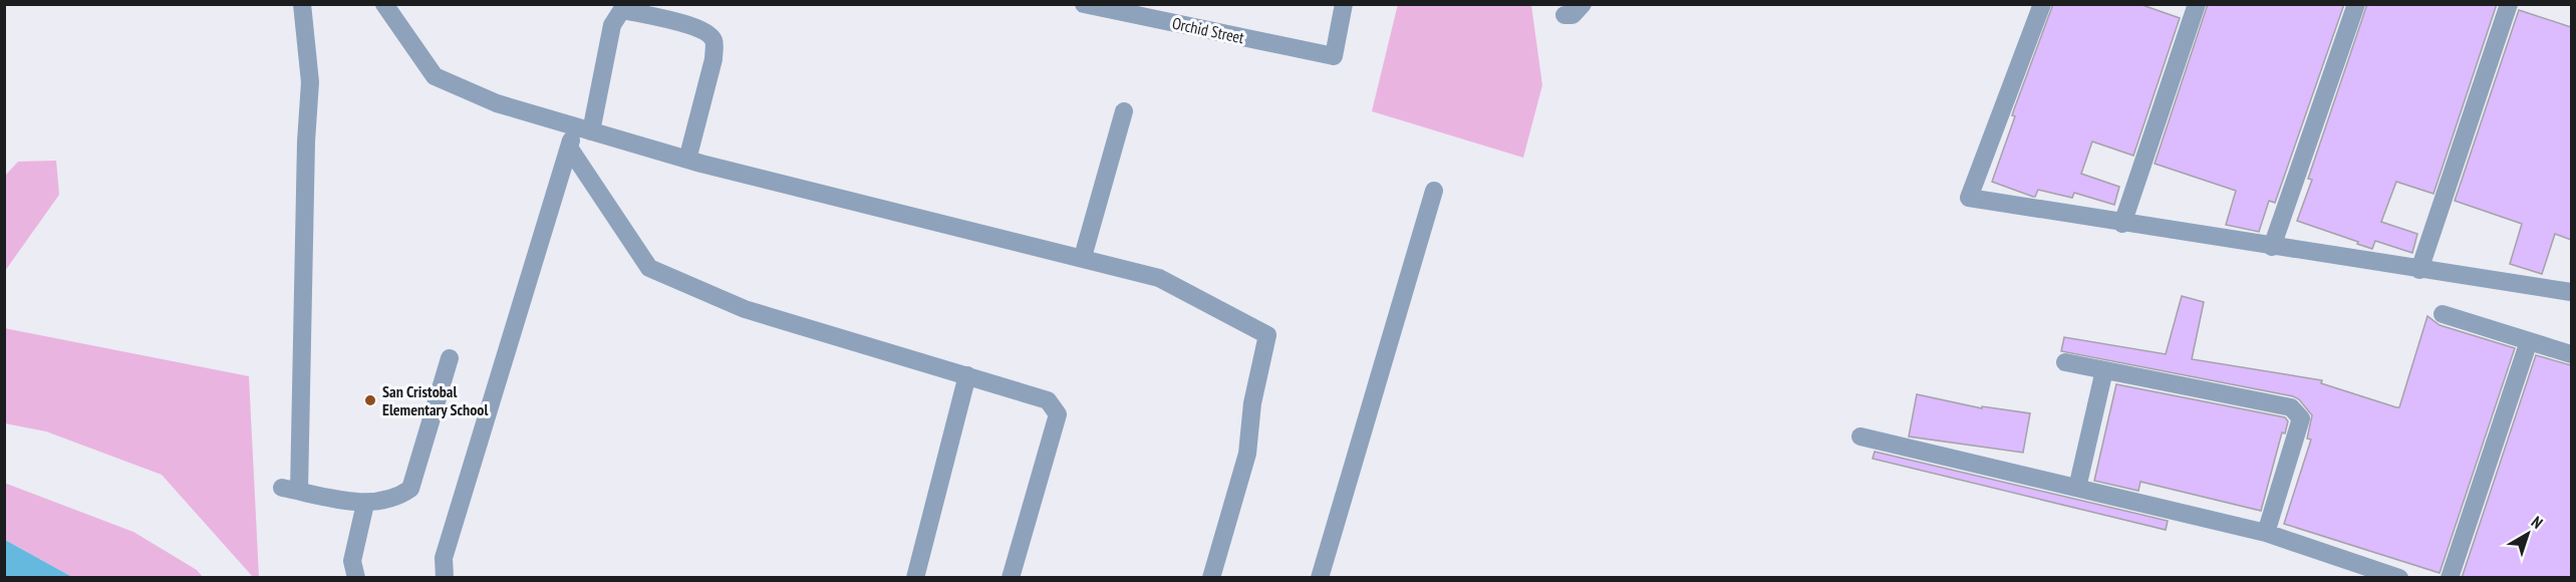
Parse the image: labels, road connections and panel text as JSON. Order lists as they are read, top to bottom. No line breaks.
{"streets":{"street":["Orchid Street"]},"places":["San Cristobal Elementary School"],"north":"top right"}
